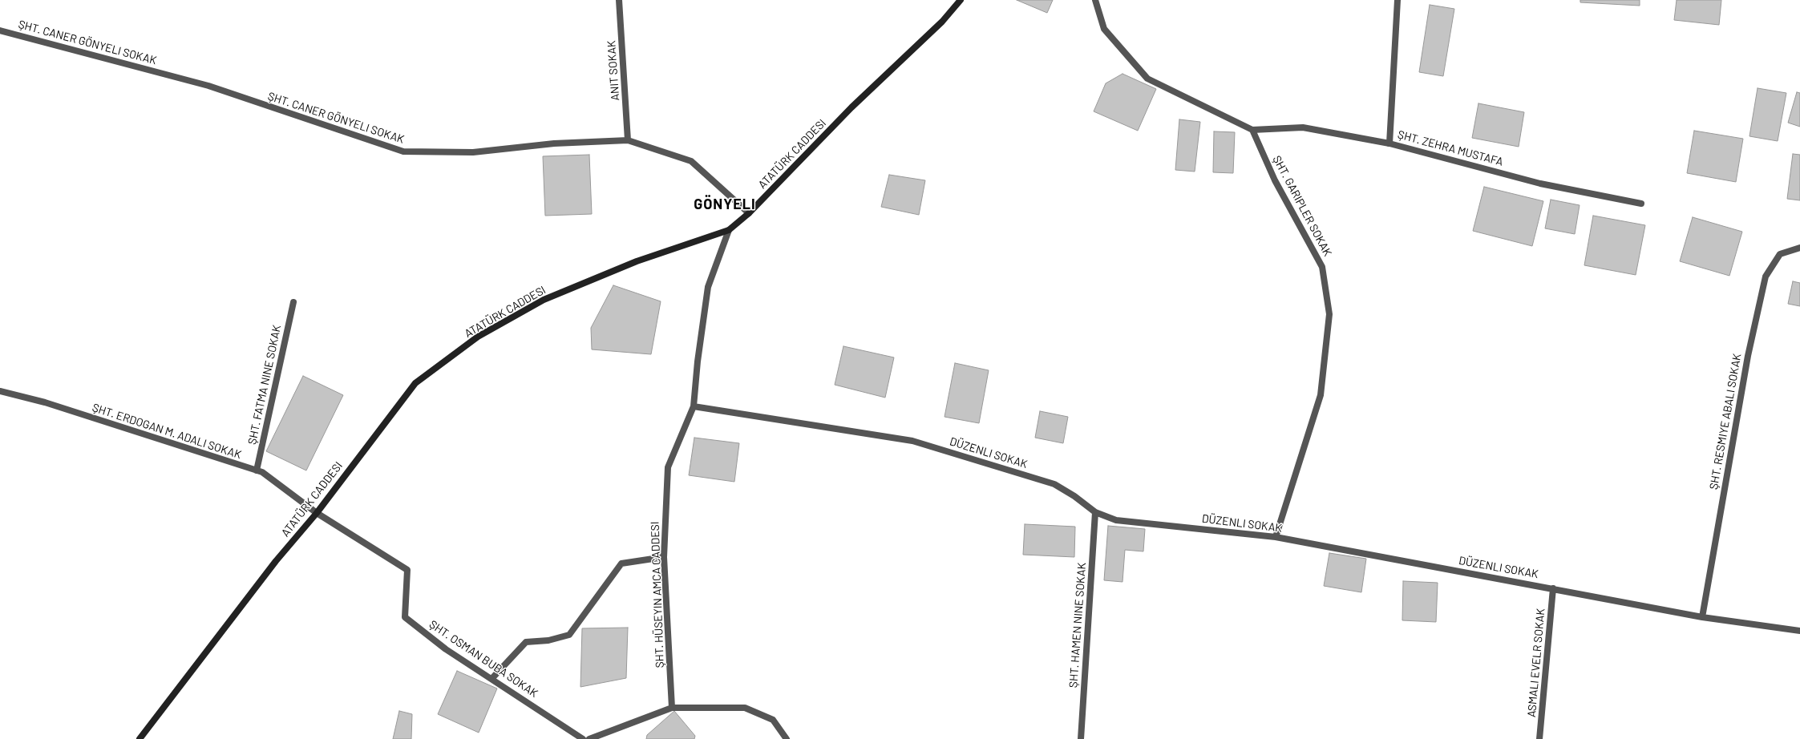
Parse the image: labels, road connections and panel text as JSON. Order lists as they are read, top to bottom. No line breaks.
{"streets":{"main road":["ATATÜRK CADDESI"],"street":["ŞHT. CANER GÖNYELI SOKAK","ŞHT. ZEHRA MUSTAFA","ŞHT. GARIPLER SOKAK","ŞHT. FATMA NINE SOKAK","DÜZENLI SOKAK","ŞHT. HÜSEYIN AMCA CADDESI","ŞHT. HAMEN NINE SOKAK","ŞHT. OSMAN BUBA SOKAK"]},"crossings":[["ŞHT. CANER GÖNYELI SOKAK","ATATÜRK CADDESI"],["ŞHT. ZEHRA MUSTAFA","ŞHT. GARIPLER SOKAK"],["ATATÜRK CADDESI","ŞHT. HÜSEYIN AMCA CADDESI"],["ATATÜRK CADDESI","ŞHT. OSMAN BUBA SOKAK"],["ŞHT. GARIPLER SOKAK","DÜZENLI SOKAK"],["DÜZENLI SOKAK","ŞHT. HÜSEYIN AMCA CADDESI"],["DÜZENLI SOKAK","ŞHT. HAMEN NINE SOKAK"]],"districts":["GÖNYELI"]}
